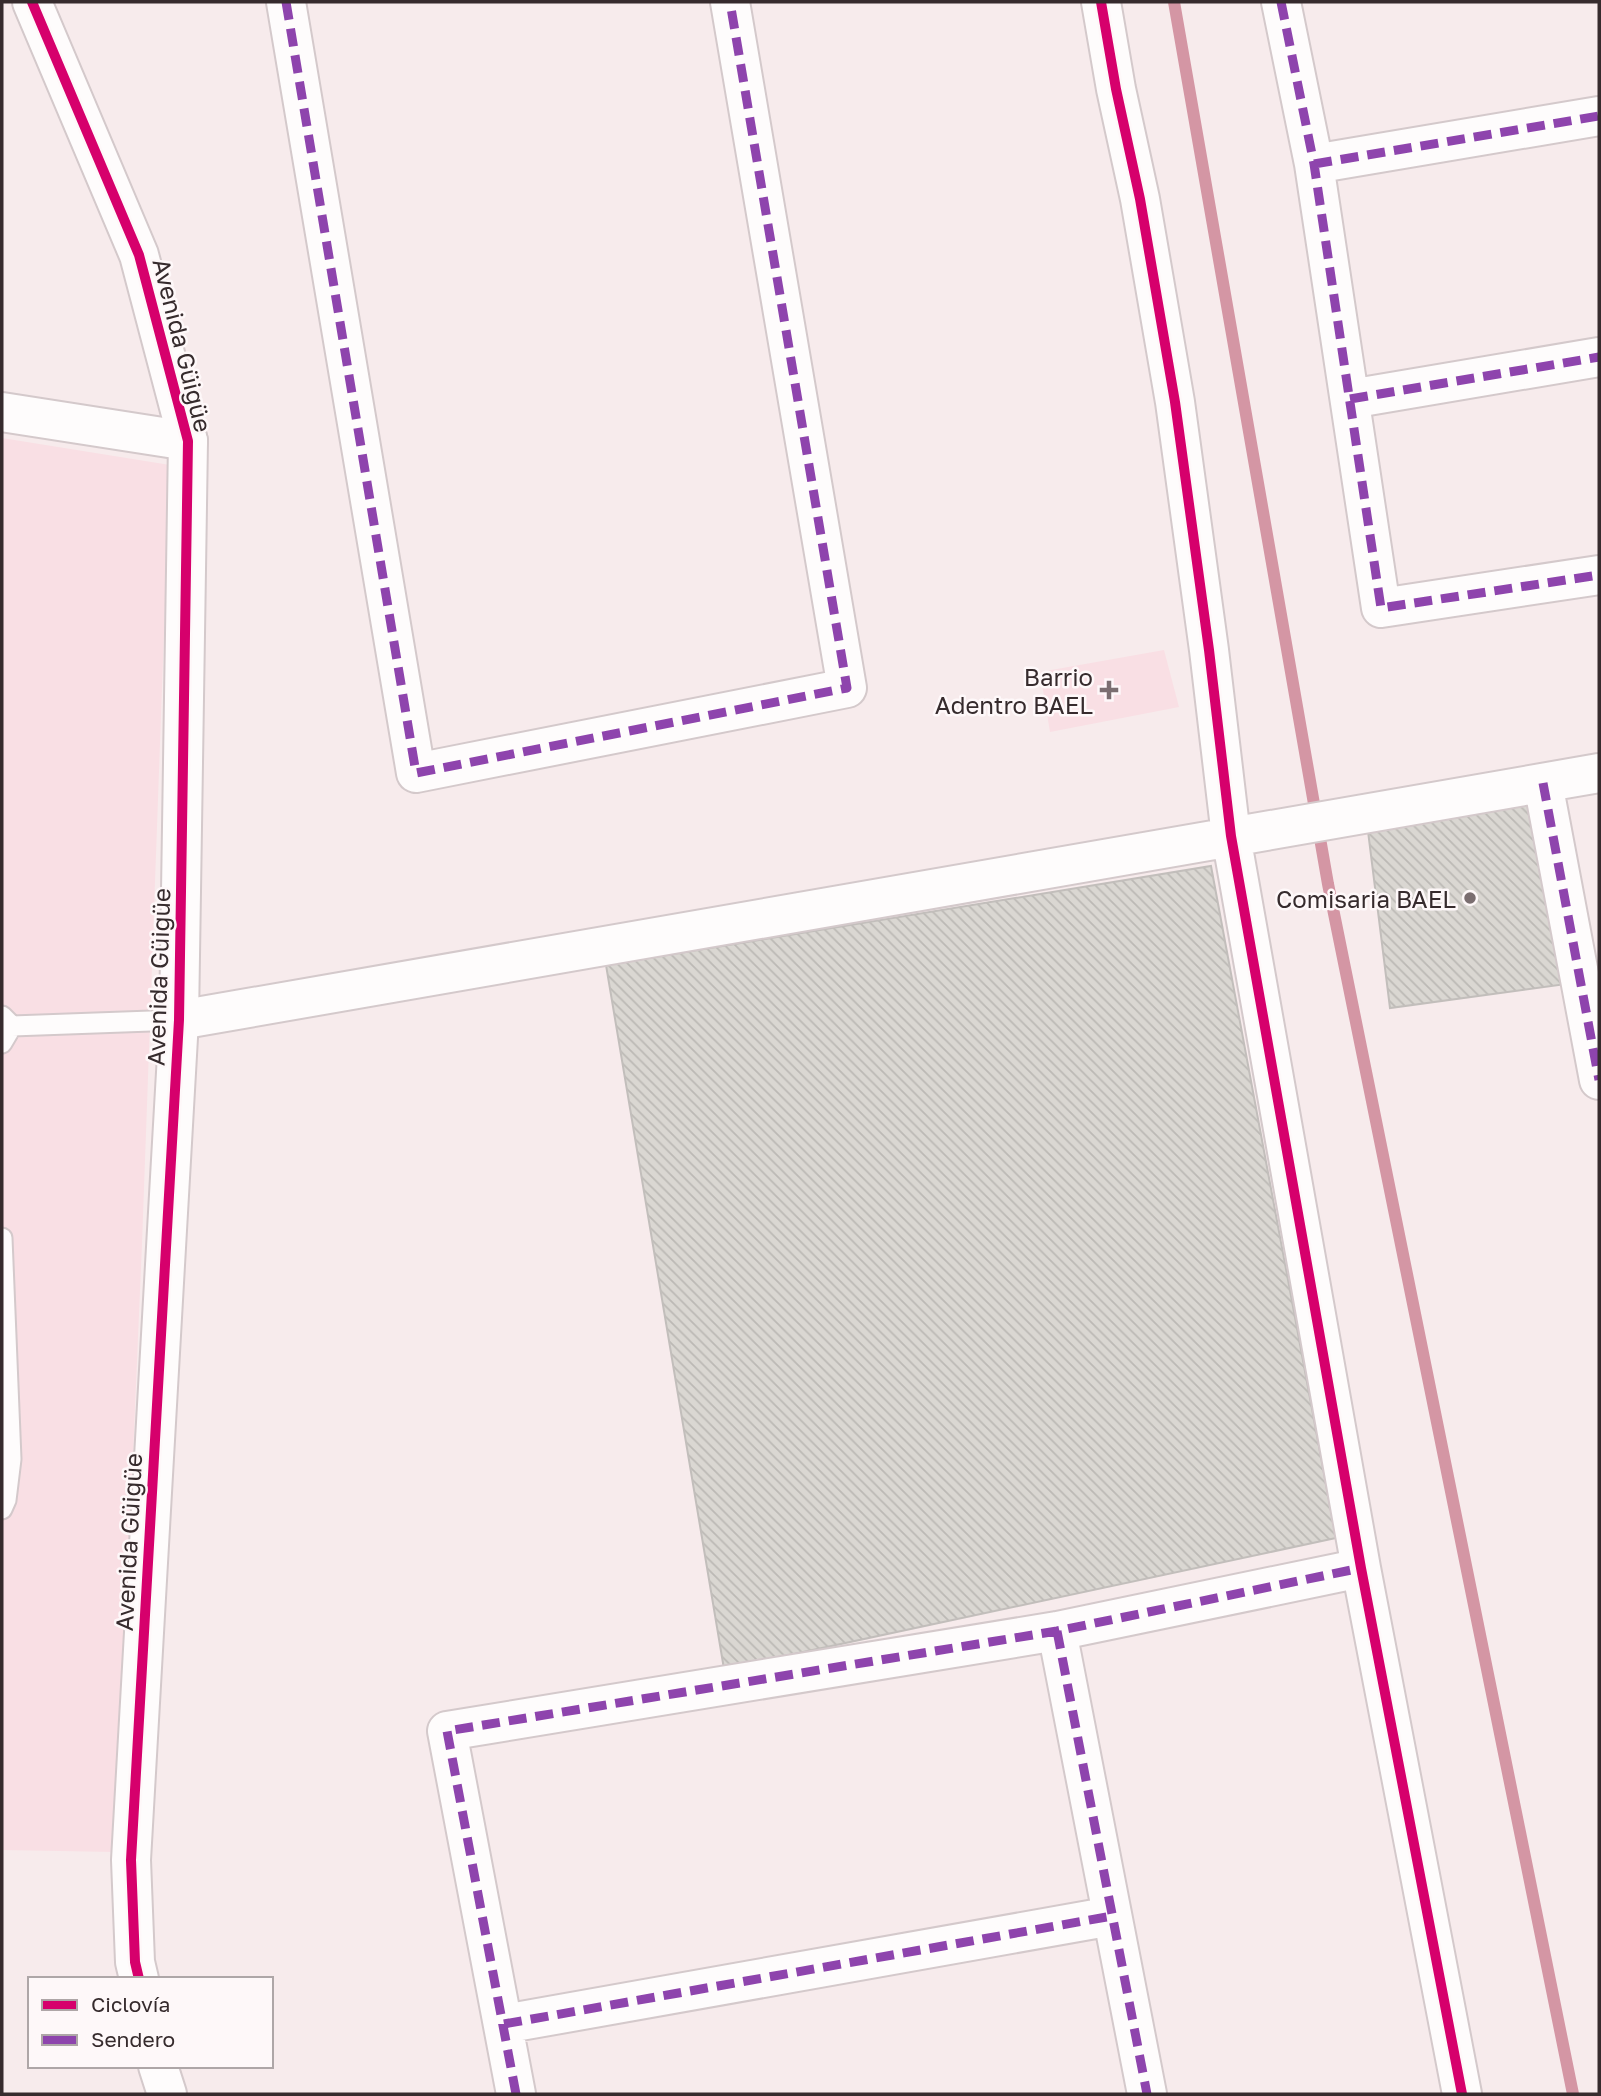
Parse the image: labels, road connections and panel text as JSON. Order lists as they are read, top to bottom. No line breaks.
{"streets":{"street":["Avenida Güigüe"]},"places":{"health":["Barrio Adentro BAEL"],"other":["Comisaria BAEL"]},"legend":["Ciclovía","Sendero"]}
